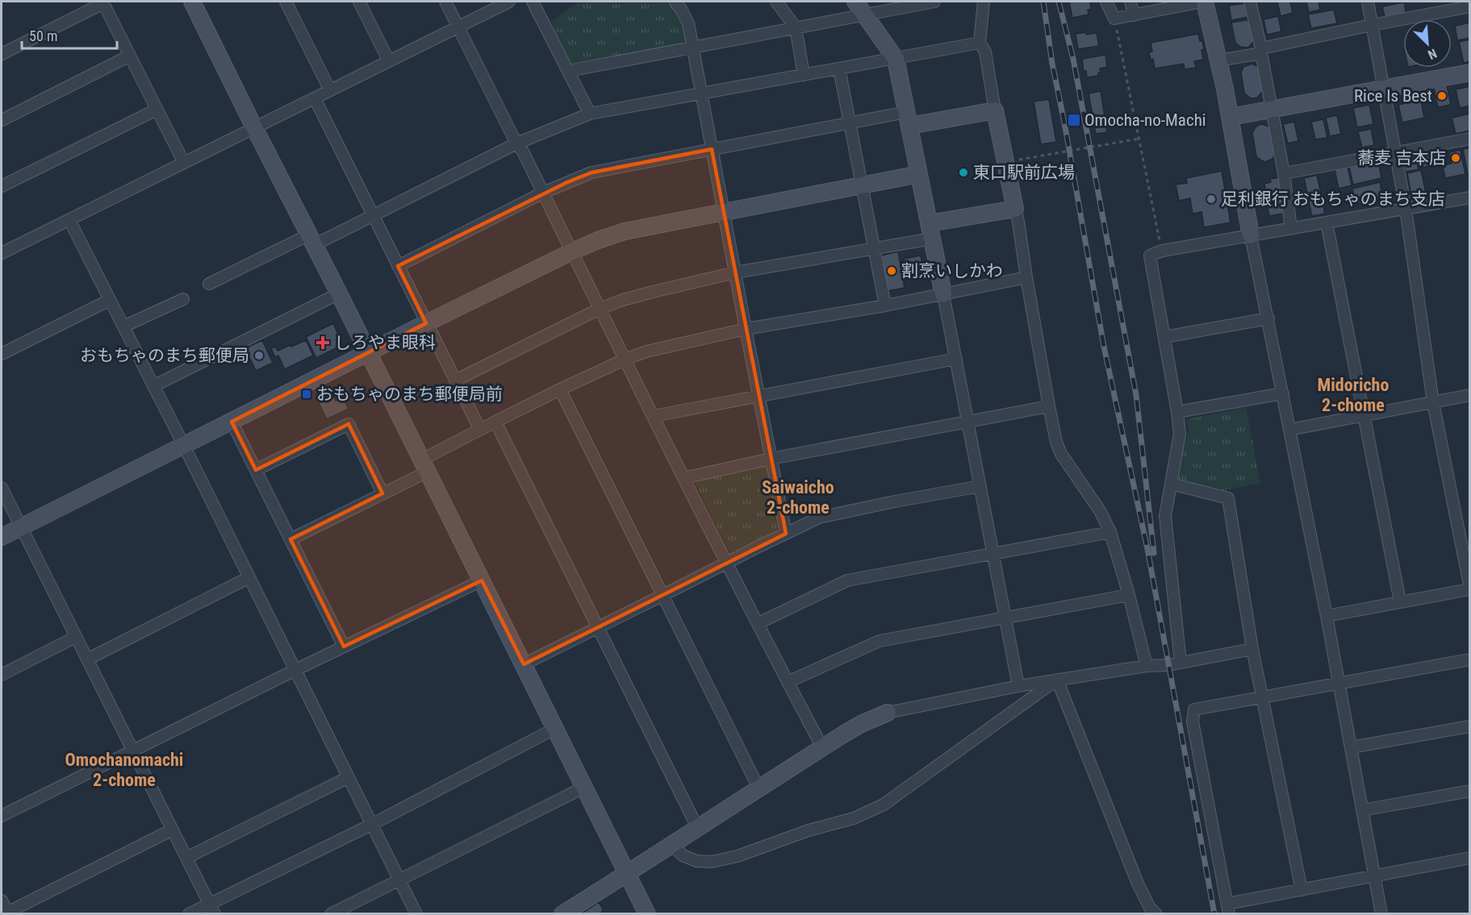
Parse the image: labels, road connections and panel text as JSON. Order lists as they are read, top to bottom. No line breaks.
{"districts":["Midoricho 2-chome","Saiwaicho 2-chome","Omochanomachi 2-chome"],"places":{"other":["Rice Is Best","蕎麦 吉本店","東口駅前広場","足利銀行 おもちゃのまち支店","割烹いしかわ","おもちゃのまち郵便局"],"transit":["Omocha-no-Machi","おもちゃのまち郵便局前"],"health":["しろやま眼科"]},"scale_bar":"50 m","north":"bottom right"}
